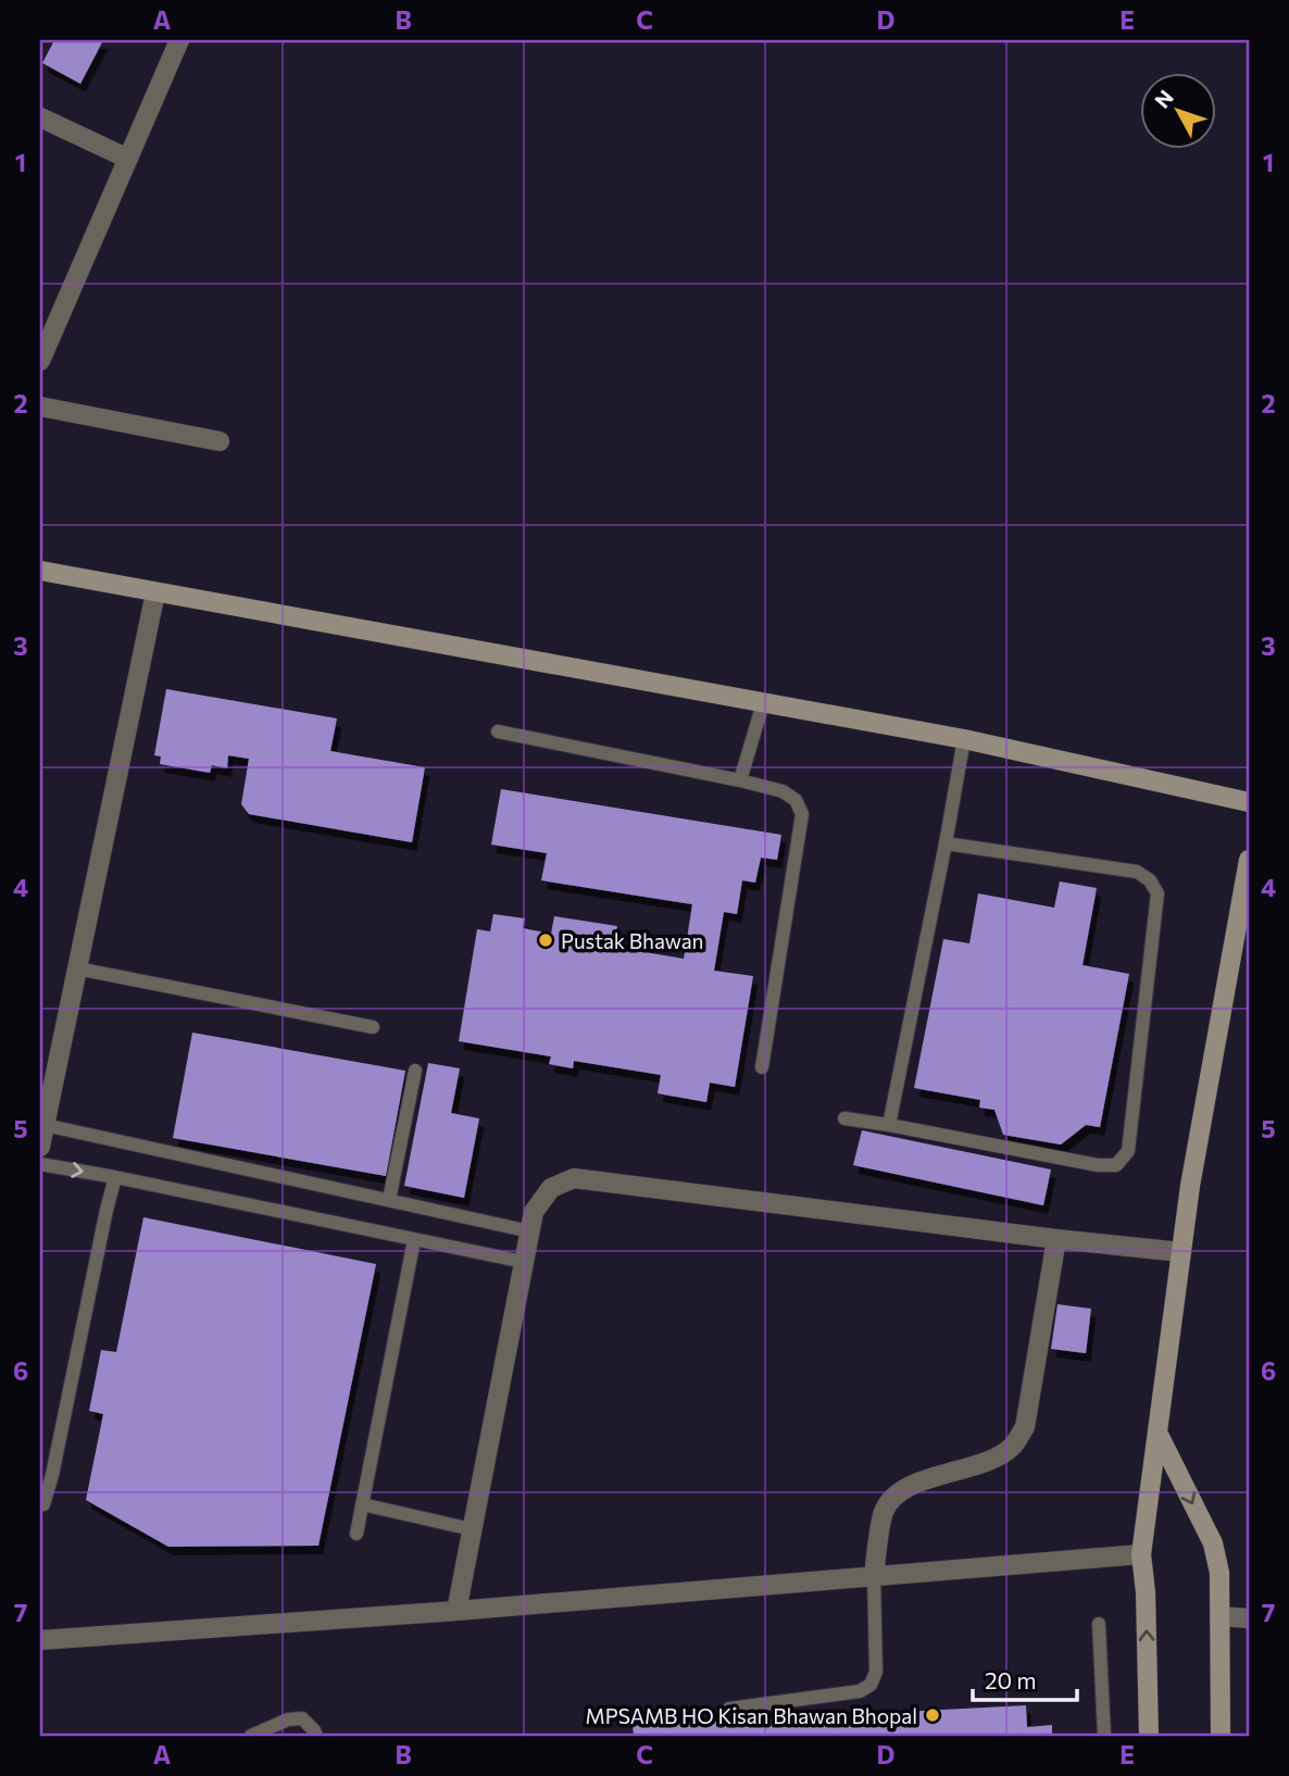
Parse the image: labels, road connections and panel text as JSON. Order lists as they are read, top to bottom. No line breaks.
{"places":["Pustak Bhawan","MPSAMB HO Kisan Bhawan Bhopal"],"scale_bar":"20 m","north":"top left","grid":{"columns":["A","B","C","D","E"],"rows":["1","2","3","4","5","6","7"]}}
